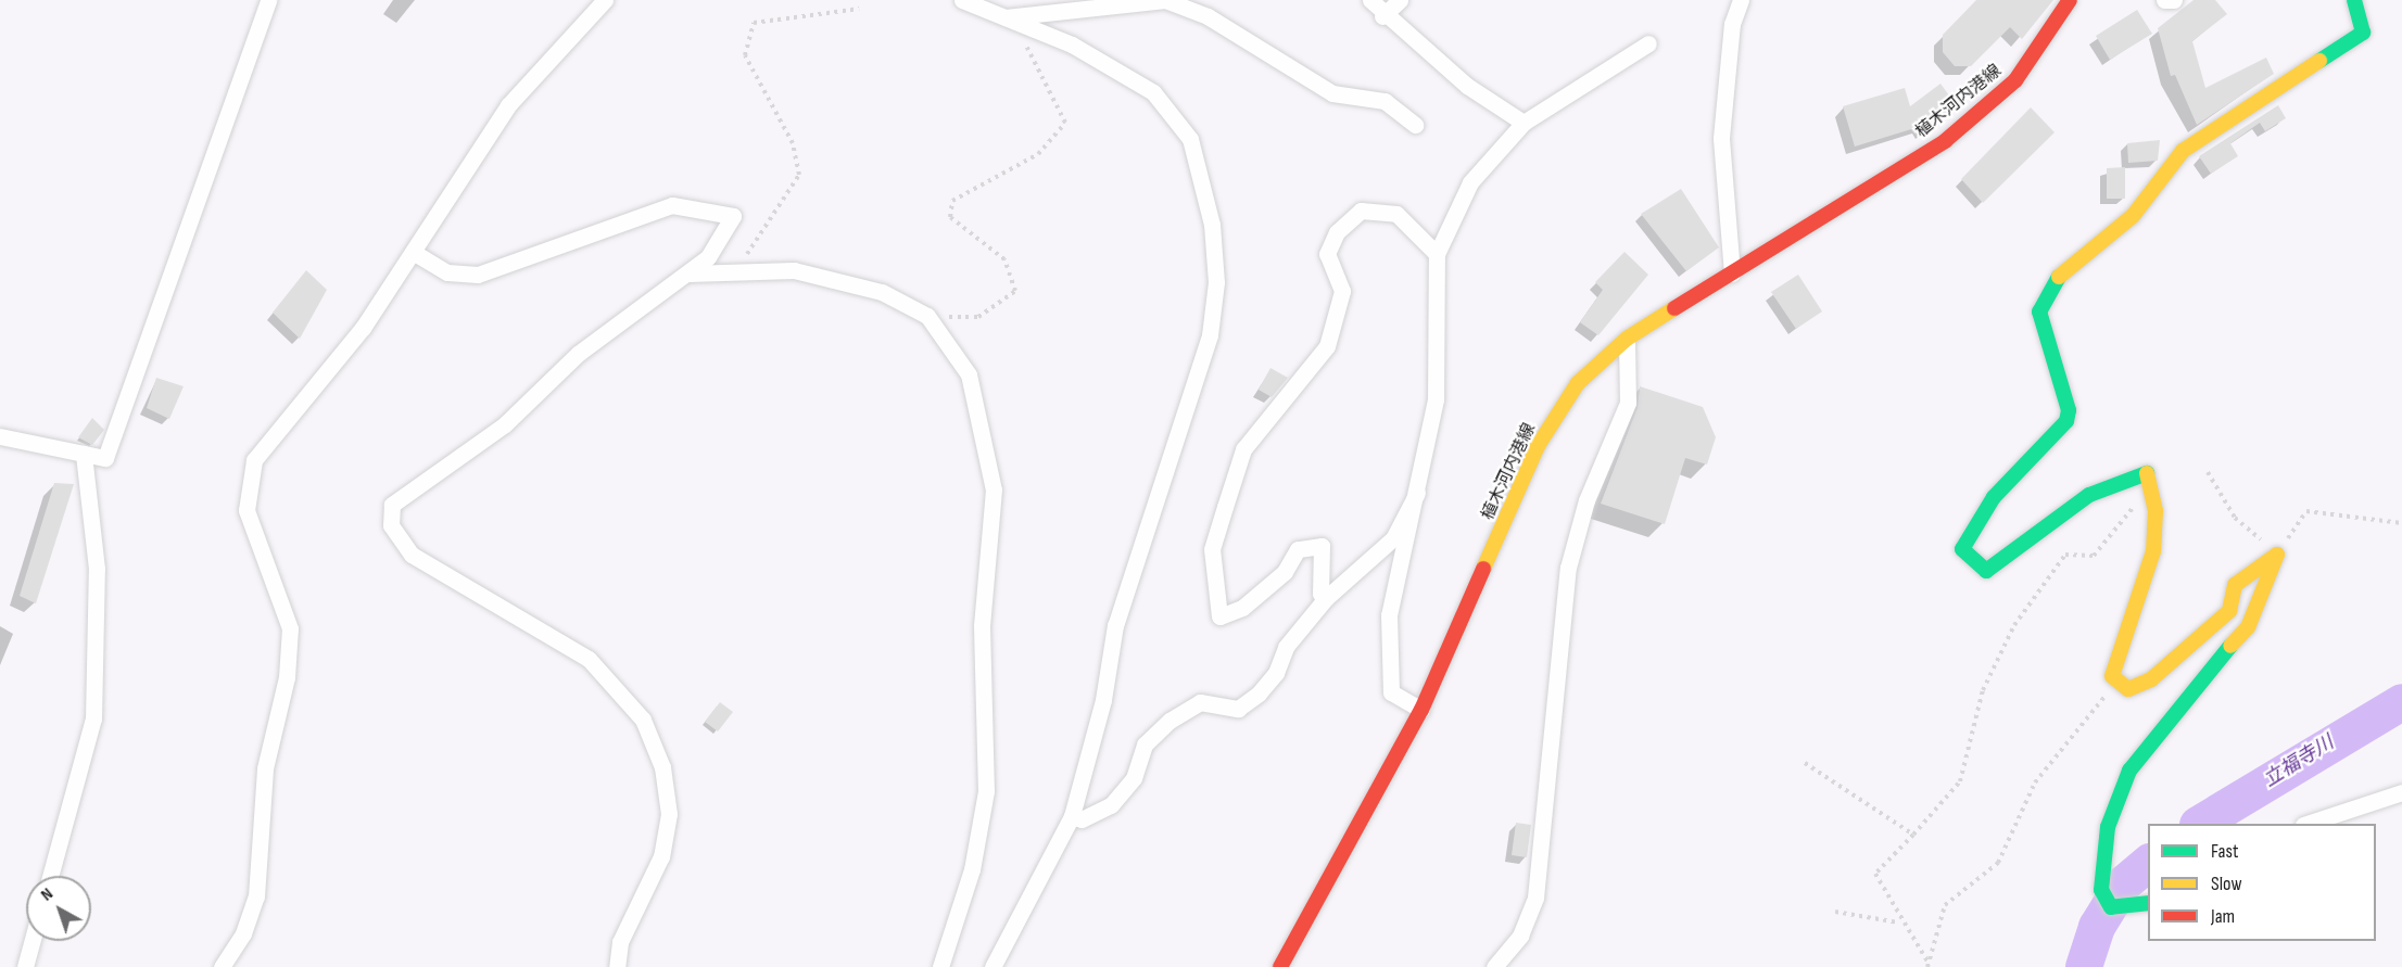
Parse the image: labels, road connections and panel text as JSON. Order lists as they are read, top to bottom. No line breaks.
{"streets":{"street":["植木河内港線"]},"water":["立福寺川"],"legend":["Fast","Slow","Jam"],"north":"top left"}
